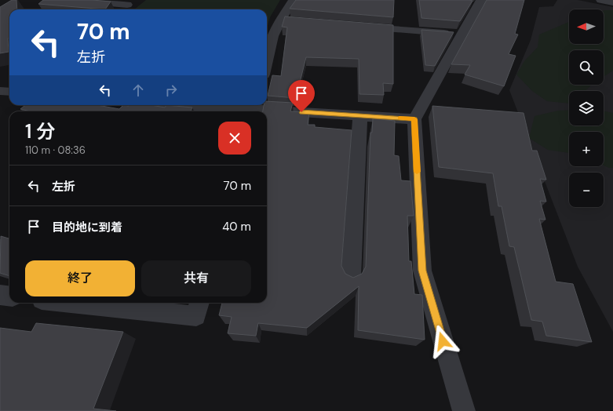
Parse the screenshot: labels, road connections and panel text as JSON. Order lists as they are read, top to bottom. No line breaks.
{"north":"left","page":{"map_buttons":["+","−"],"turn":["70 m","左折"],"heading":["1 分","110 m · 08:36"],"list":[{"name":"左折","value":"70 m"},{"name":"目的地に到着","value":"40 m"}],"buttons":["終了","共有"]}}
